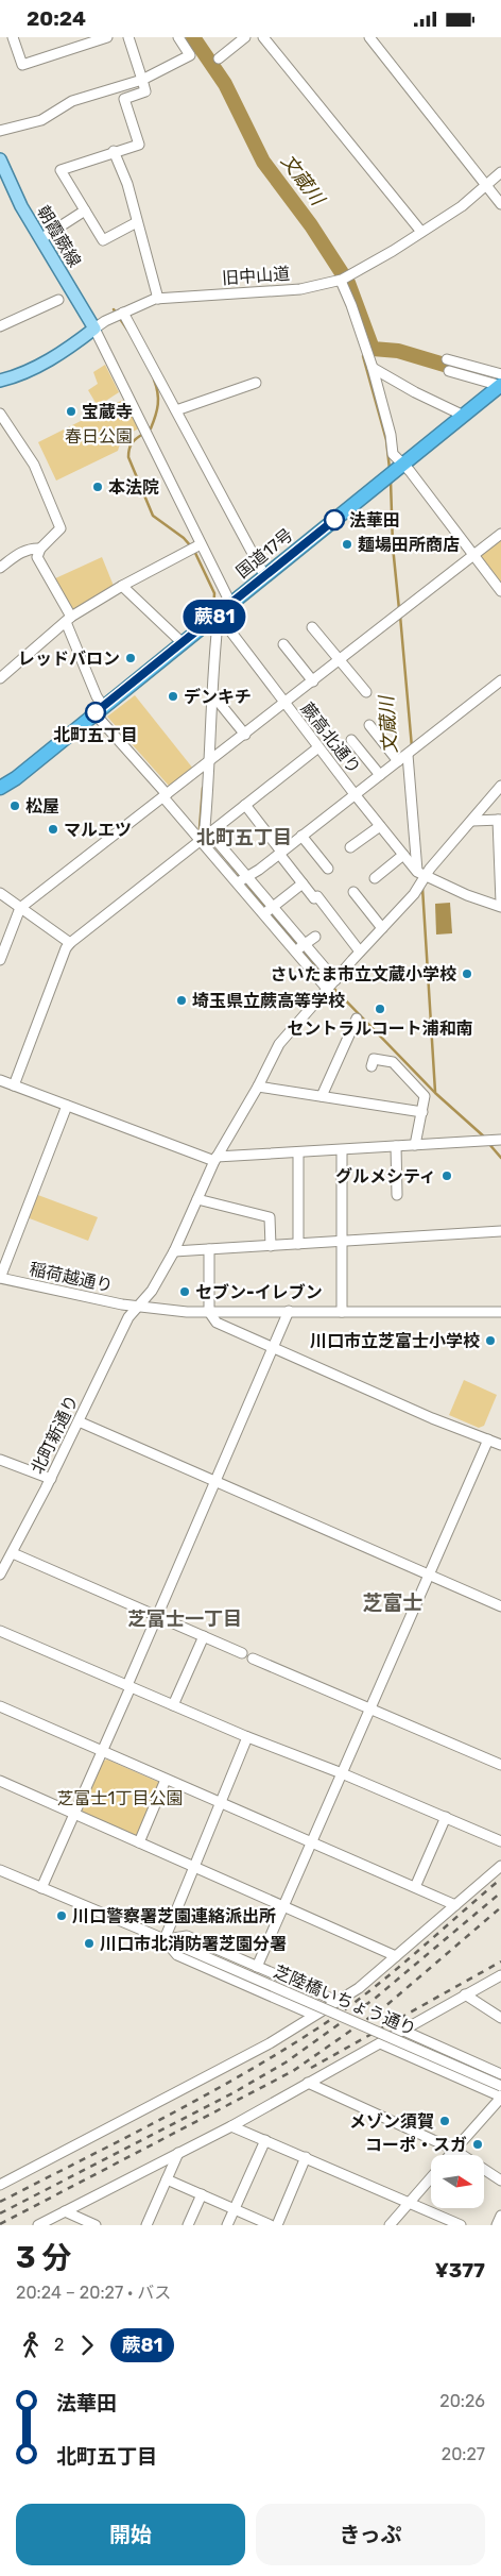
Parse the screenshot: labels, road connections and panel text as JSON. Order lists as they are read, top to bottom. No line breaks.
{"streets":{"highway":["国道17号"],"main road":["朝霞蕨線","旧中山道"],"street":["蕨高北通り","稲荷越通り","北町新通り","芝陸橋いちょう通り"]},"crossings":[["朝霞蕨線","旧中山道"],["国道17号","蕨高北通り"],["蕨高北通り","北町新通り"],["稲荷越通り","北町新通り"]],"districts":["北町五丁目","芝富士","芝富士一丁目"],"water":["文蔵川"],"parks":["春日公園","芝富士1丁目公園"],"places":["宝蔵寺","本法院","法華田","麺場田所商店","レッドバロン","デンキチ","北町五丁目","松屋","マルエツ","さいたま市立文蔵小学校","埼玉県立蕨高等学校","セントラルコート浦和南","グルメシティ","セブン-イレブン","川口市立芝富士小学校","川口警察署芝園連絡派出所","川口市北消防署芝園分署","メゾン須賀","コーポ・スガ"],"lines":["bus line 蕨81"],"north":"right","page":{"status":"20:24","on_map":"蕨81","heading":["3 分","20:24 – 20:27 · バス","¥377"],"legs":["2","蕨81"],"list":[{"name":"法華田","value":"20:26"},{"name":"北町五丁目","value":"20:27"}],"buttons":["開始","きっぷ"]}}
